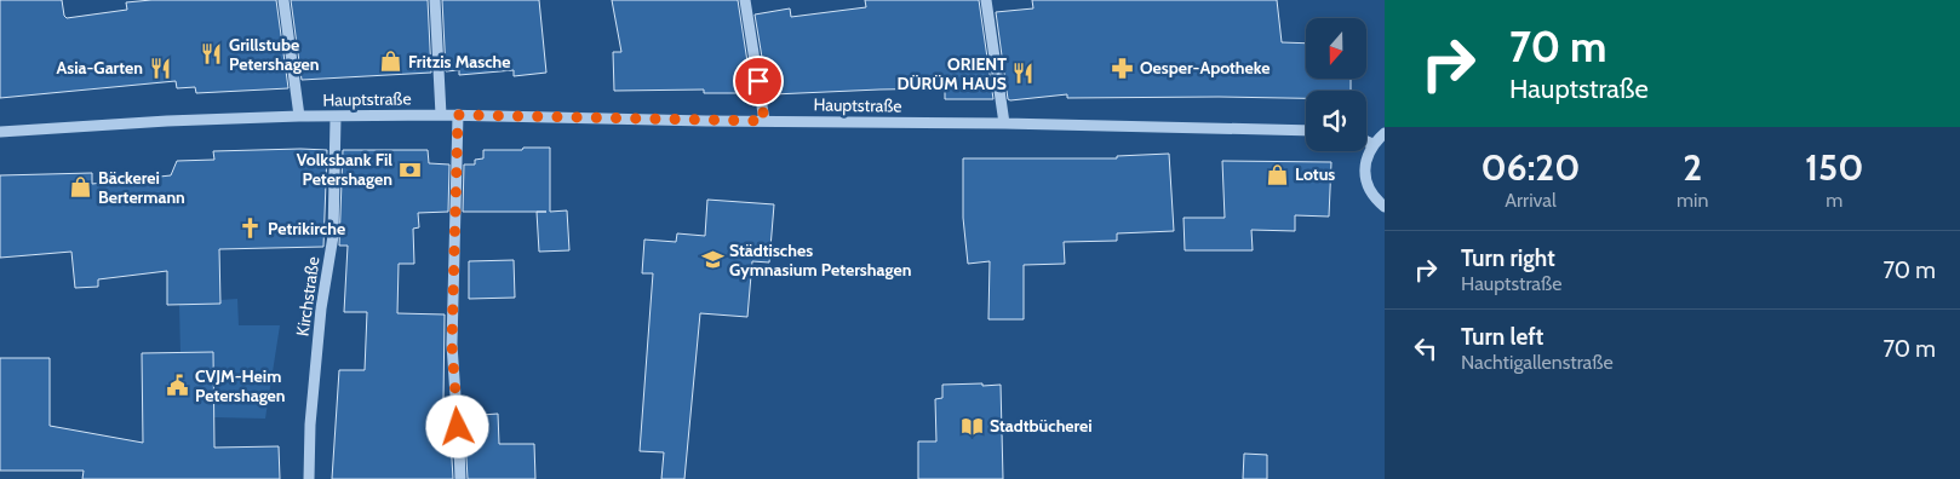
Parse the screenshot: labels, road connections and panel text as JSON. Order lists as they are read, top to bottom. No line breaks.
{"streets":{"street":["Hauptstraße","Kirchstraße"]},"crossings":[["Hauptstraße","Kirchstraße"]],"places":{"restaurant":["Grillstube Petershagen","Asia-Garten","ORIENT DÜRÜM HAUS"],"shop":["Fritzis Masche","Lotus","Bäckerei Bertermann"],"pharmacy":["Oesper-Apotheke"],"bank":["Volksbank Fil Petershagen"],"church":["Petrikirche"],"school or university":["Städtisches Gymnasium Petershagen"],"public building":["CVJM-Heim Petershagen"],"library":["Stadtbücherei"]},"north":"bottom","page":{"turn":["70 m","Hauptstraße"],"eta":["06:20","Arrival","2","min","150","m"],"list":[{"name":"Turn right","note":"Hauptstraße","value":"70 m"},{"name":"Turn left","note":"Nachtigallenstraße","value":"70 m"}]}}
